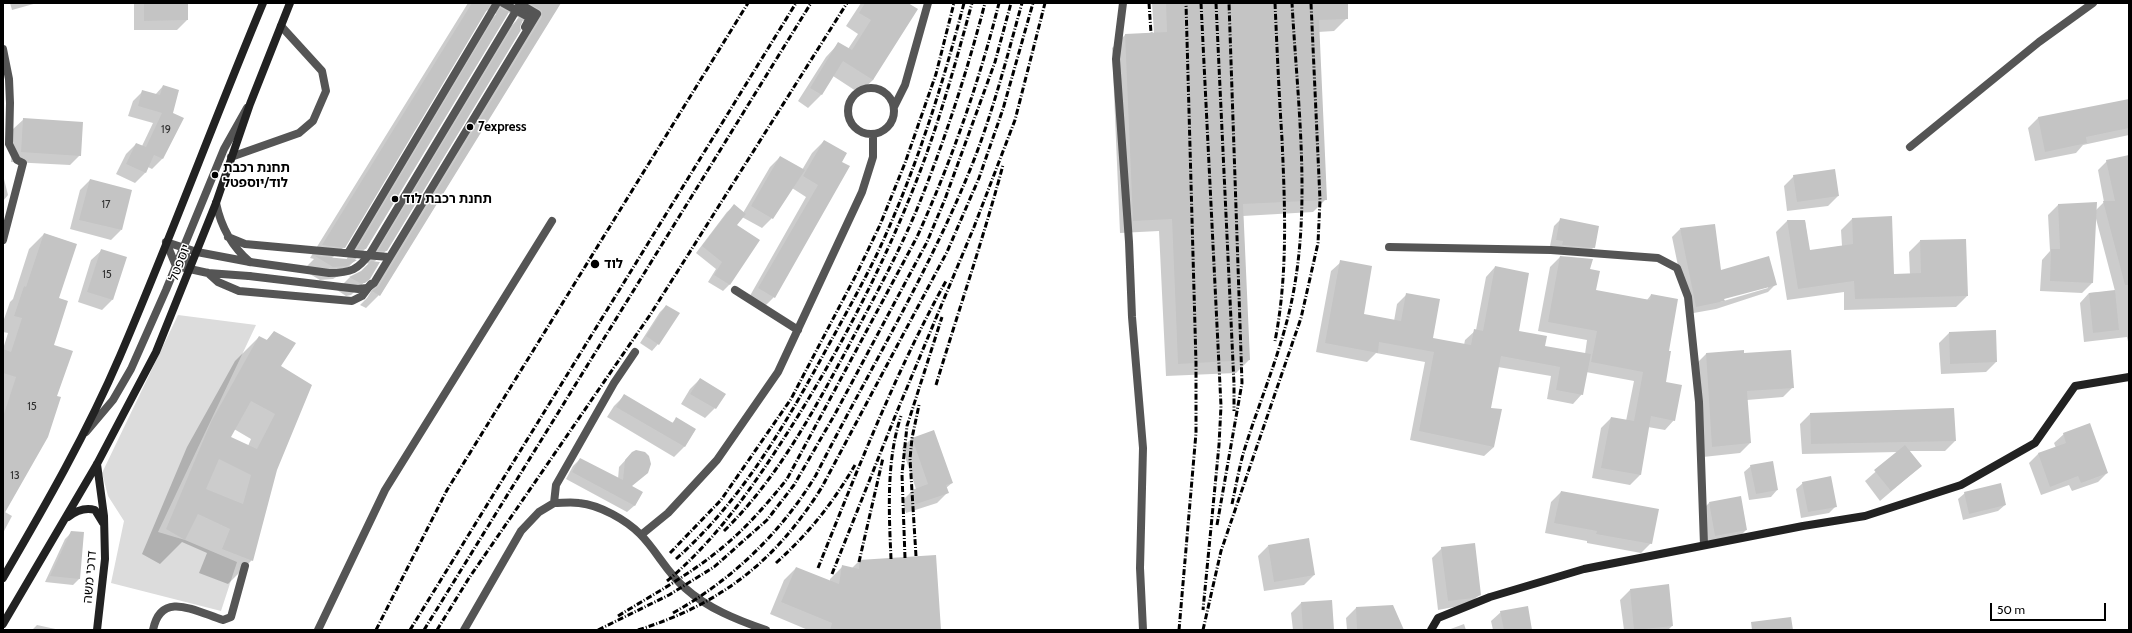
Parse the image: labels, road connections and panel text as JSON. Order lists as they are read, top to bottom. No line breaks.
{"streets":{"main road":["יוספטל","דרכי משה"]},"crossings":[["יוספטל","דרכי משה"]],"places":["7express","תחנת רכבת לוד/יוספטל","תחנת רכבת לוד","לוד"],"house_numbers":["19","17","15","15","13"],"scale_bar":"50 m"}
